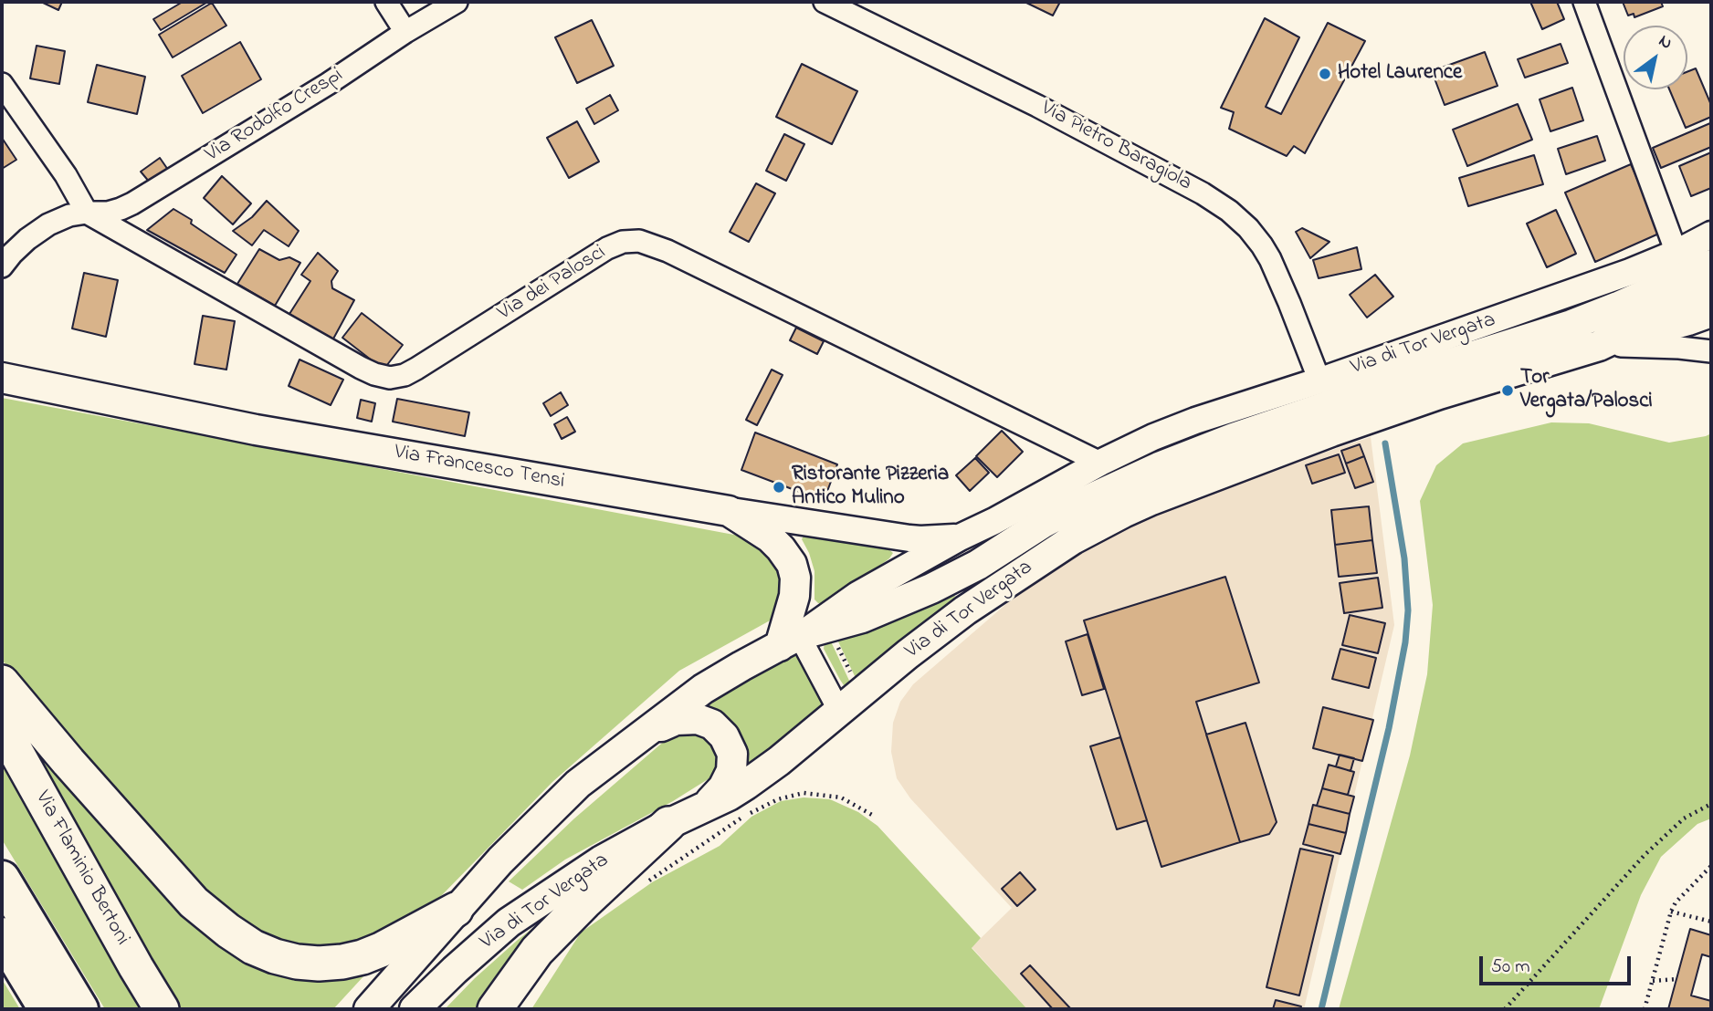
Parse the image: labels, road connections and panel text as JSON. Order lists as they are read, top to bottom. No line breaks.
{"streets":{"highway":["Via Flaminio Bertoni"],"main road":["Via di Tor Vergata","Via Francesco Tensi"],"street":["Via Rodolfo Crespi","Via Pietro Baragiola","Via dei Palosci"]},"crossings":[["Via Rodolfo Crespi","Via dei Palosci"],["Via Pietro Baragiola","Via di Tor Vergata"],["Via dei Palosci","Via di Tor Vergata"],["Via di Tor Vergata","Via Francesco Tensi"]],"places":["Hotel Laurence","Tor Vergata/Palosci","Ristorante Pizzeria Antico Mulino"],"scale_bar":"50 m","north":"top right"}
